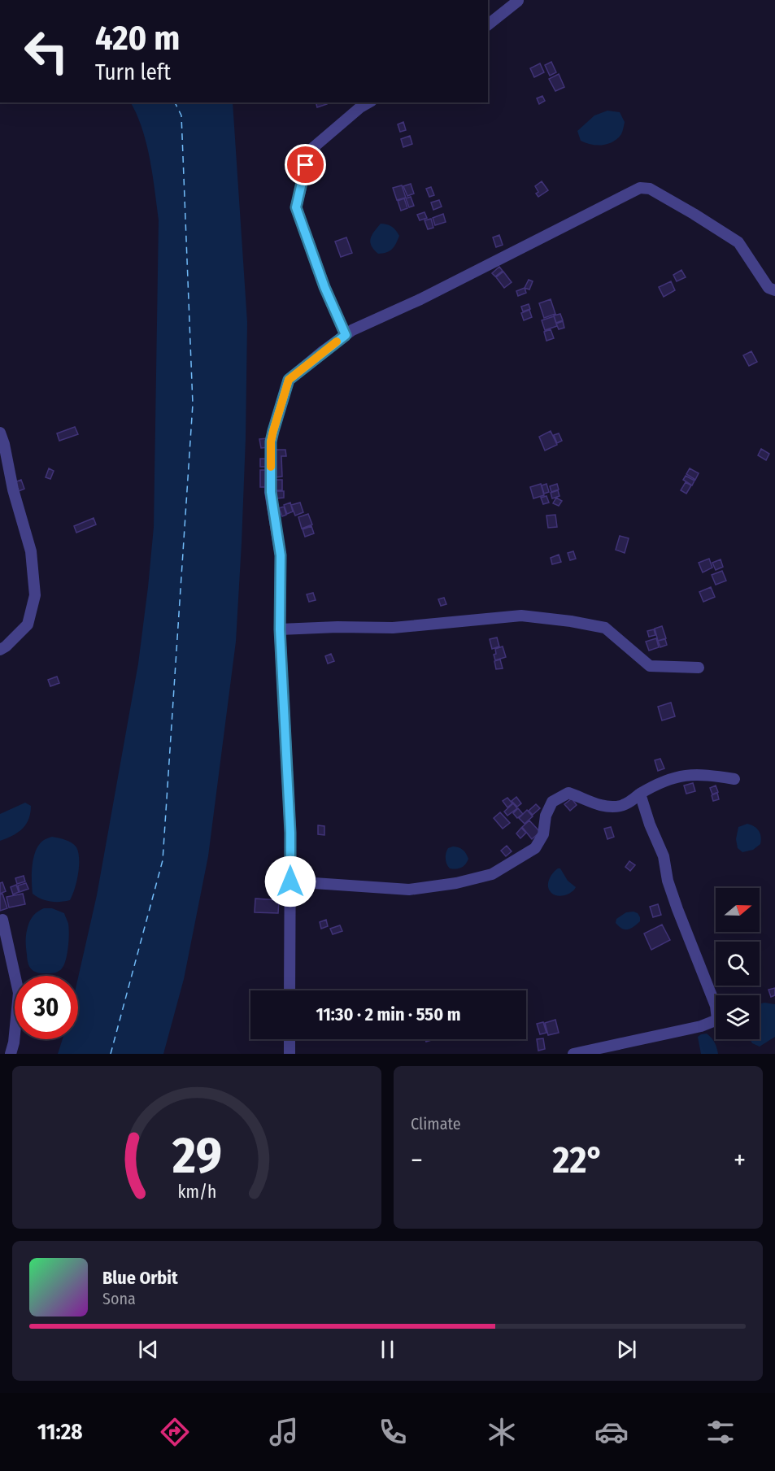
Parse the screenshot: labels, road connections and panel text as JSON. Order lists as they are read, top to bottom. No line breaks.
{"north":"right","page":{"turn":["420 m","Turn left"],"limit":"30","trip":"11:30 · 2 min · 550 m","tile":"Climate","heat":["−","22°","+"],"song":["Blue Orbit","Sona"],"tabs":"11:28","gauge":["29","km/h"]}}
